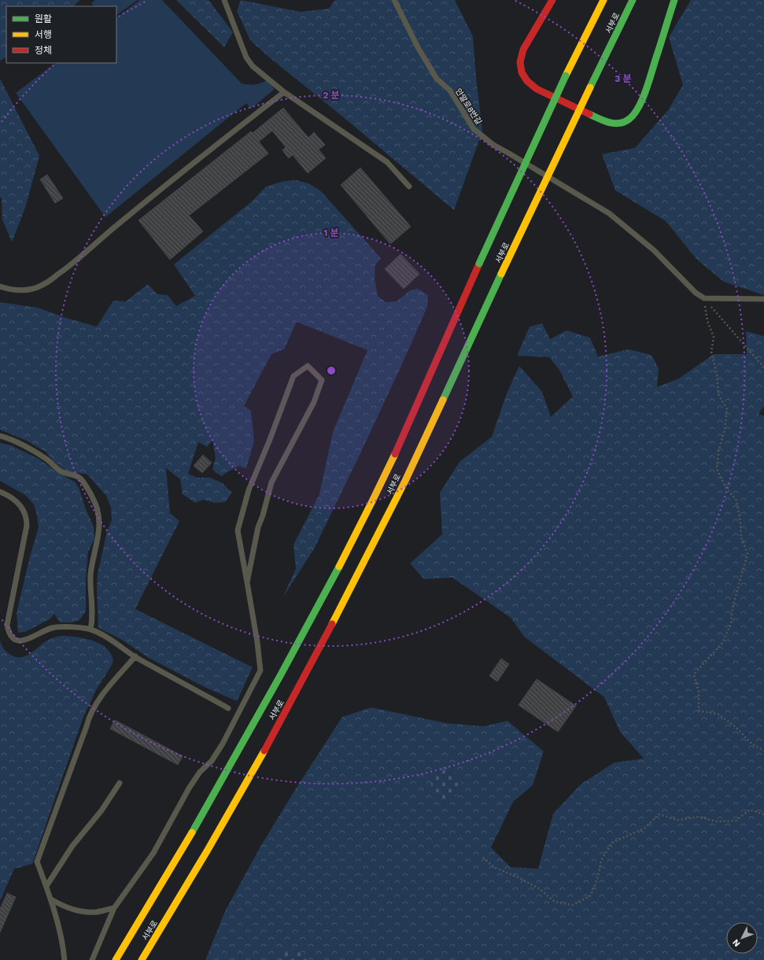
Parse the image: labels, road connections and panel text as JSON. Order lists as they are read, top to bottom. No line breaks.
{"streets":{"highway":["서부로"],"lane":["안말로8번길"]},"legend":["원활","서행","정체"],"north":"bottom left","rings":["3 분","2 분","1 분"]}
